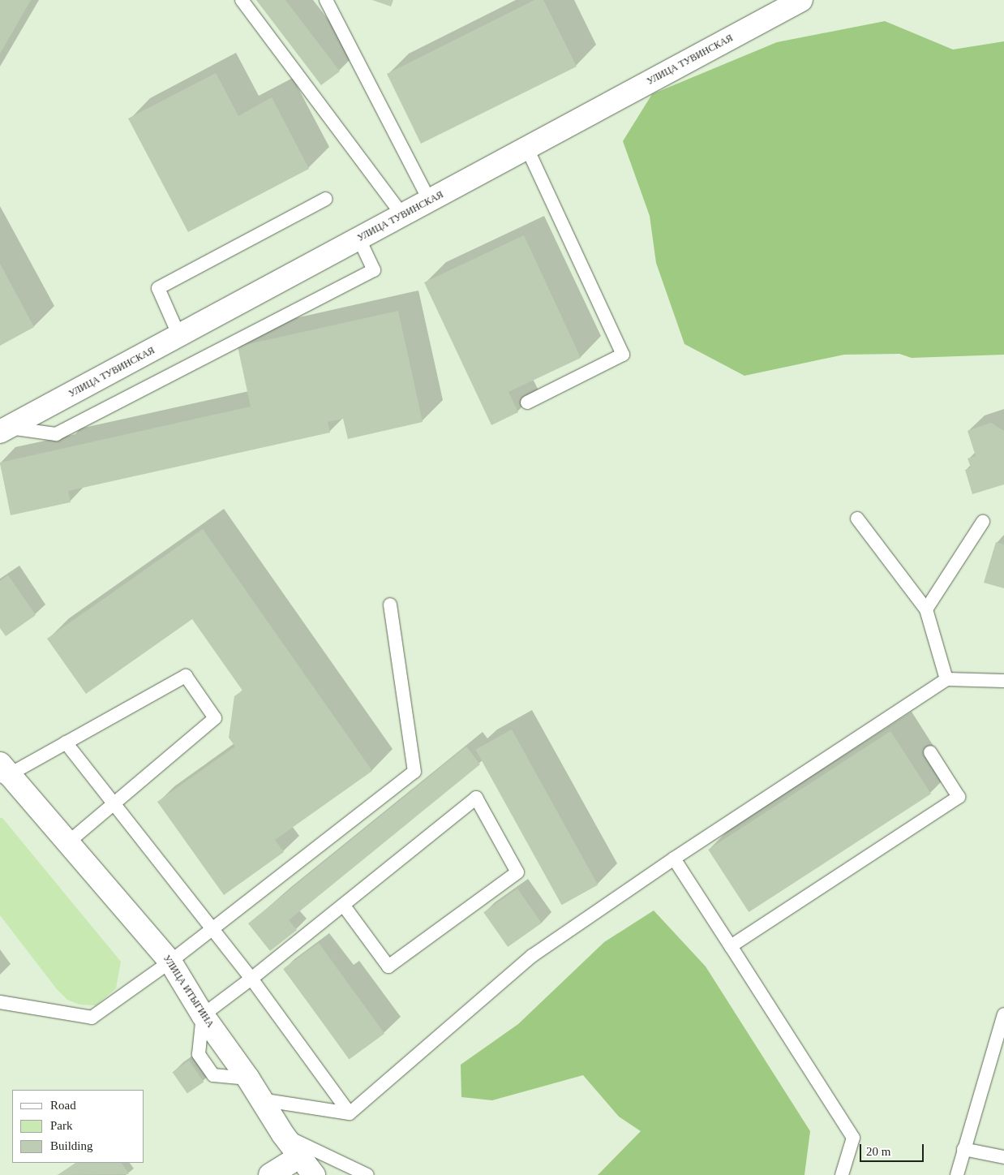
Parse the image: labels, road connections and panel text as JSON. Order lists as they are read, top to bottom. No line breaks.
{"streets":{"street":["УЛИЦА ТУВИНСКАЯ","УЛИЦА ИТЫГИНА"]},"legend":["Road","Park","Building"],"scale_bar":"20 m"}
